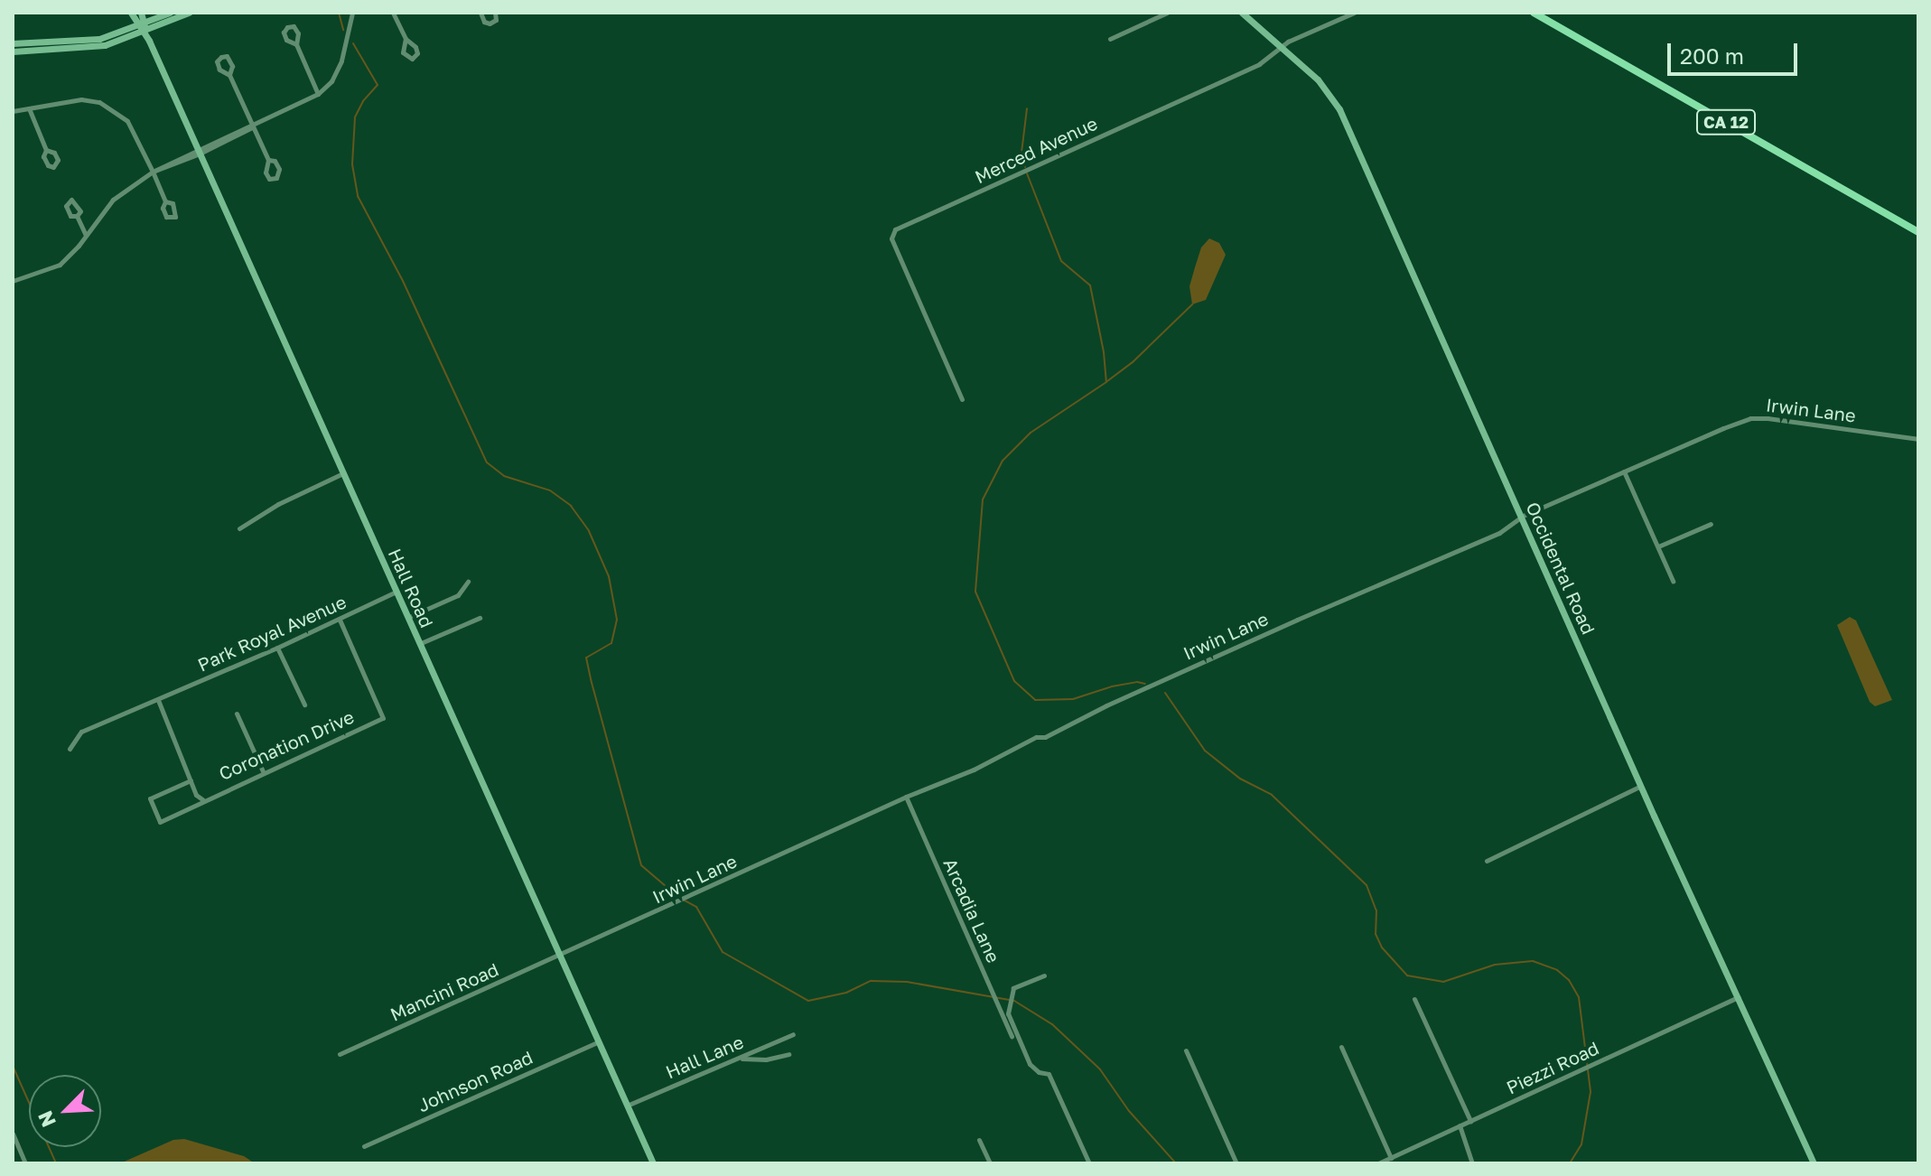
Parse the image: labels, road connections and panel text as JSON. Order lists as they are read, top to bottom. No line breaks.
{"streets":{"main road":["CA 12"],"street":["Merced Avenue","Irwin Lane","Occidental Road","Hall Road","Park Royal Avenue","Coronation Drive","Arcadia Lane","Mancini Road","Hall Lane","Piezzi Road","Johnson Road"]},"crossings":[["Merced Avenue","Occidental Road"],["Irwin Lane","Occidental Road"],["Irwin Lane","Hall Road"],["Irwin Lane","Arcadia Lane"],["Irwin Lane","Mancini Road"],["Occidental Road","Piezzi Road"],["Hall Road","Park Royal Avenue"],["Hall Road","Mancini Road"],["Hall Road","Hall Lane"],["Hall Road","Johnson Road"],["Park Royal Avenue","Coronation Drive"]],"scale_bar":"200 m","north":"bottom left"}
